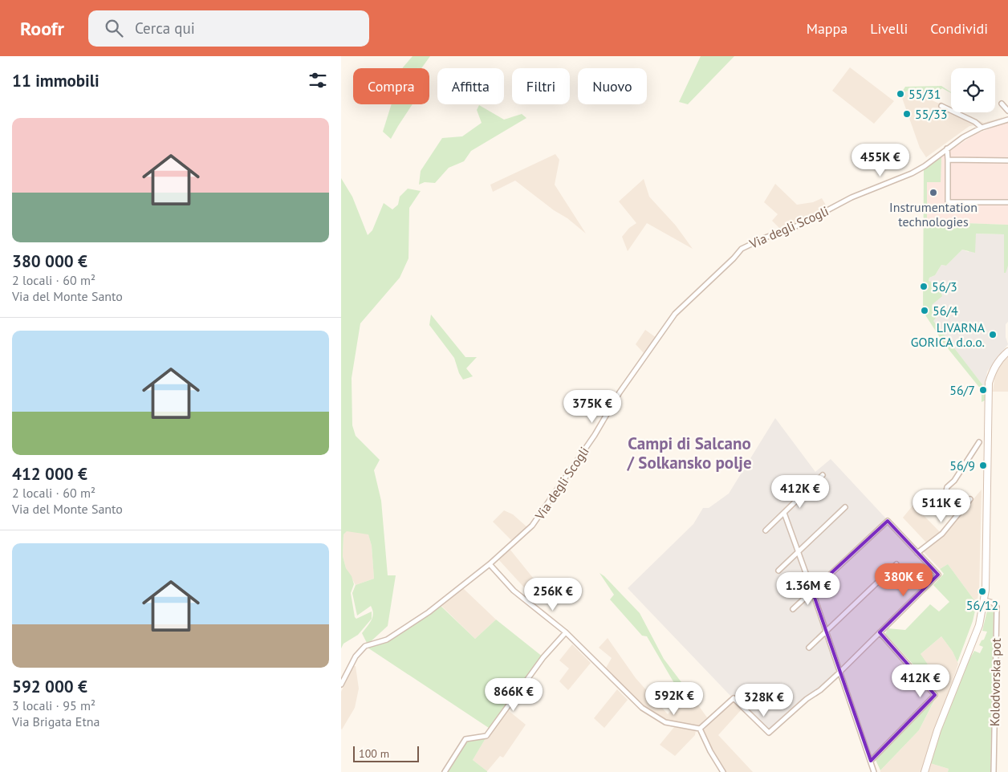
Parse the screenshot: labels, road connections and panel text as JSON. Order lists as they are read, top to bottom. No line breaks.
{"streets":{"street":["Via degli Scogli","Kolodvorska pot"]},"districts":["Campi di Salcano / Solkansko polje"],"places":["55/31","55/33","Instrumentation technologies","56/3","56/4","LIVARNA GORICA d.o.o.","56/7","56/9","56/12"],"scale_bar":"100 m","page":{"header":"Roofr","search":"Cerca qui","nav":["Mappa","Livelli","Condividi"],"heading":"11 immobili","chip":["Compra","Affitta","Filtri","Nuovo"],"list":[{"name":"380 000 €","note":"2 locali · 60 m² · Via del Monte Santo"},{"name":"412 000 €","note":"2 locali · 60 m² · Via del Monte Santo"},{"name":"592 000 €","note":"3 locali · 95 m² · Via Brigata Etna"}],"price":["455K €","375K €","412K €","511K €","380K €","1.36M €","256K €","412K €","866K €","592K €","328K €"],"scale":"100 m"}}
